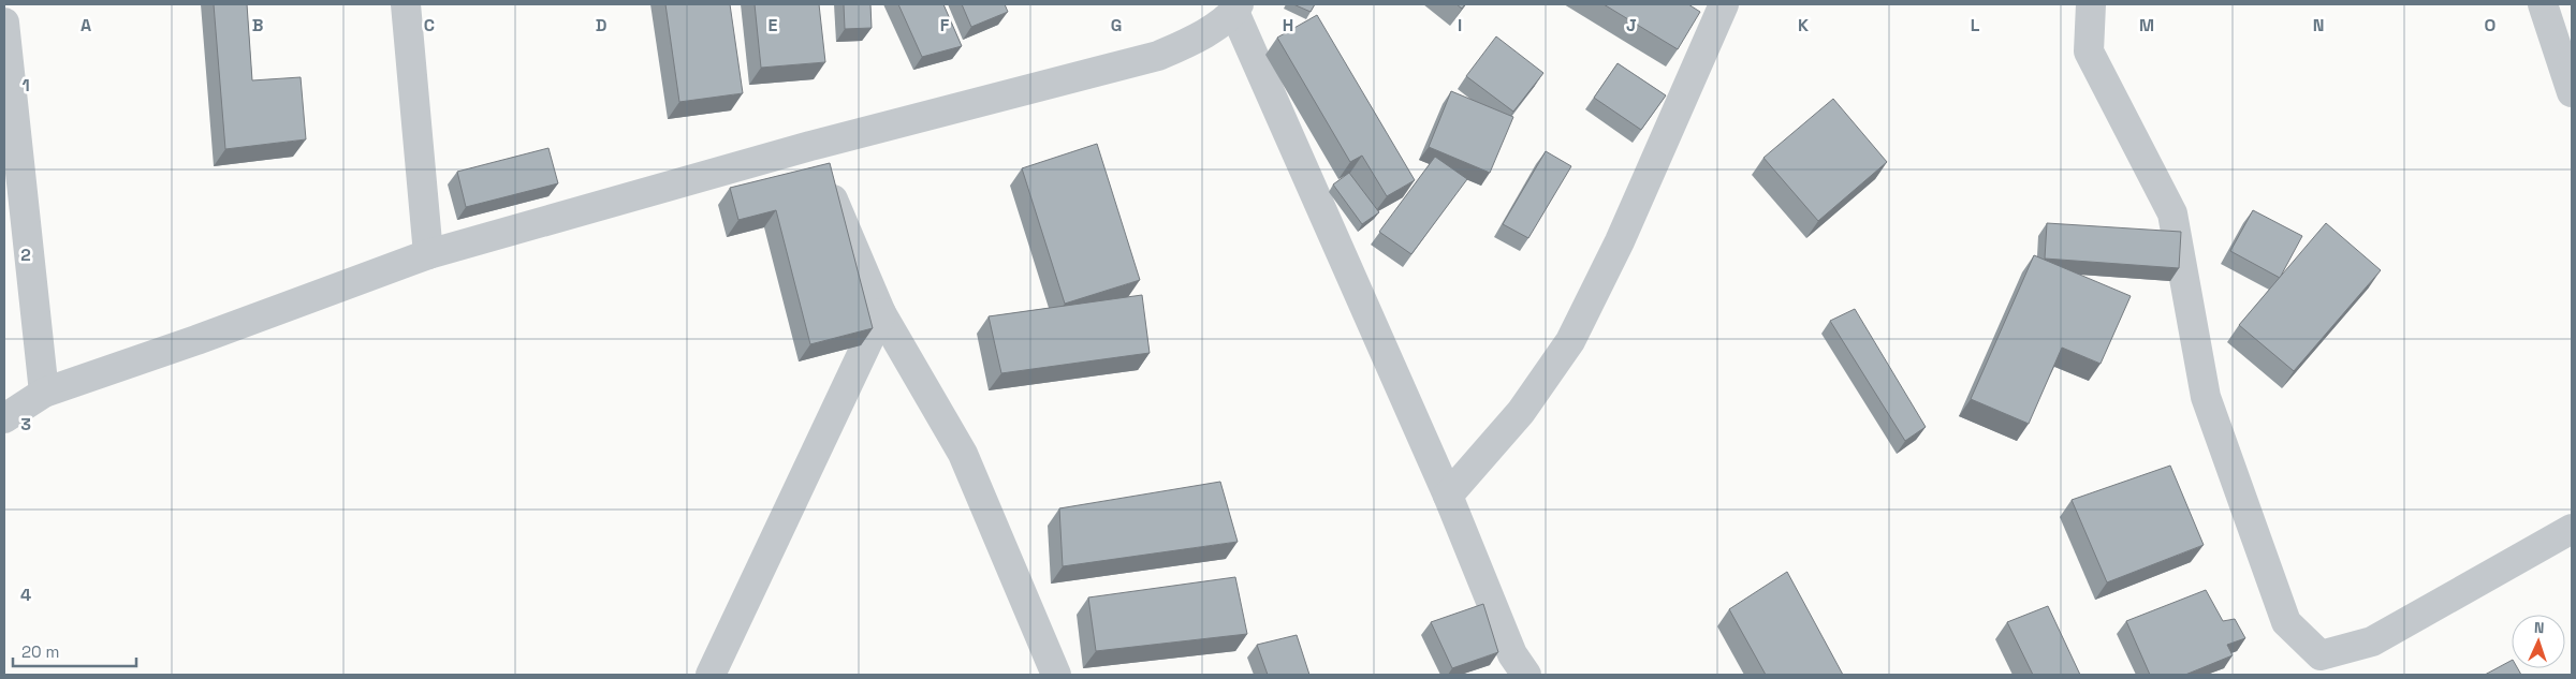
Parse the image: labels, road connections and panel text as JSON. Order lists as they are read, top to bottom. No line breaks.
{"scale_bar":"20 m","north":"top","grid":{"columns":["A","B","C","D","E","F","G","H","I","J","K","L","M","N","O"],"rows":["1","2","3","4"]}}
